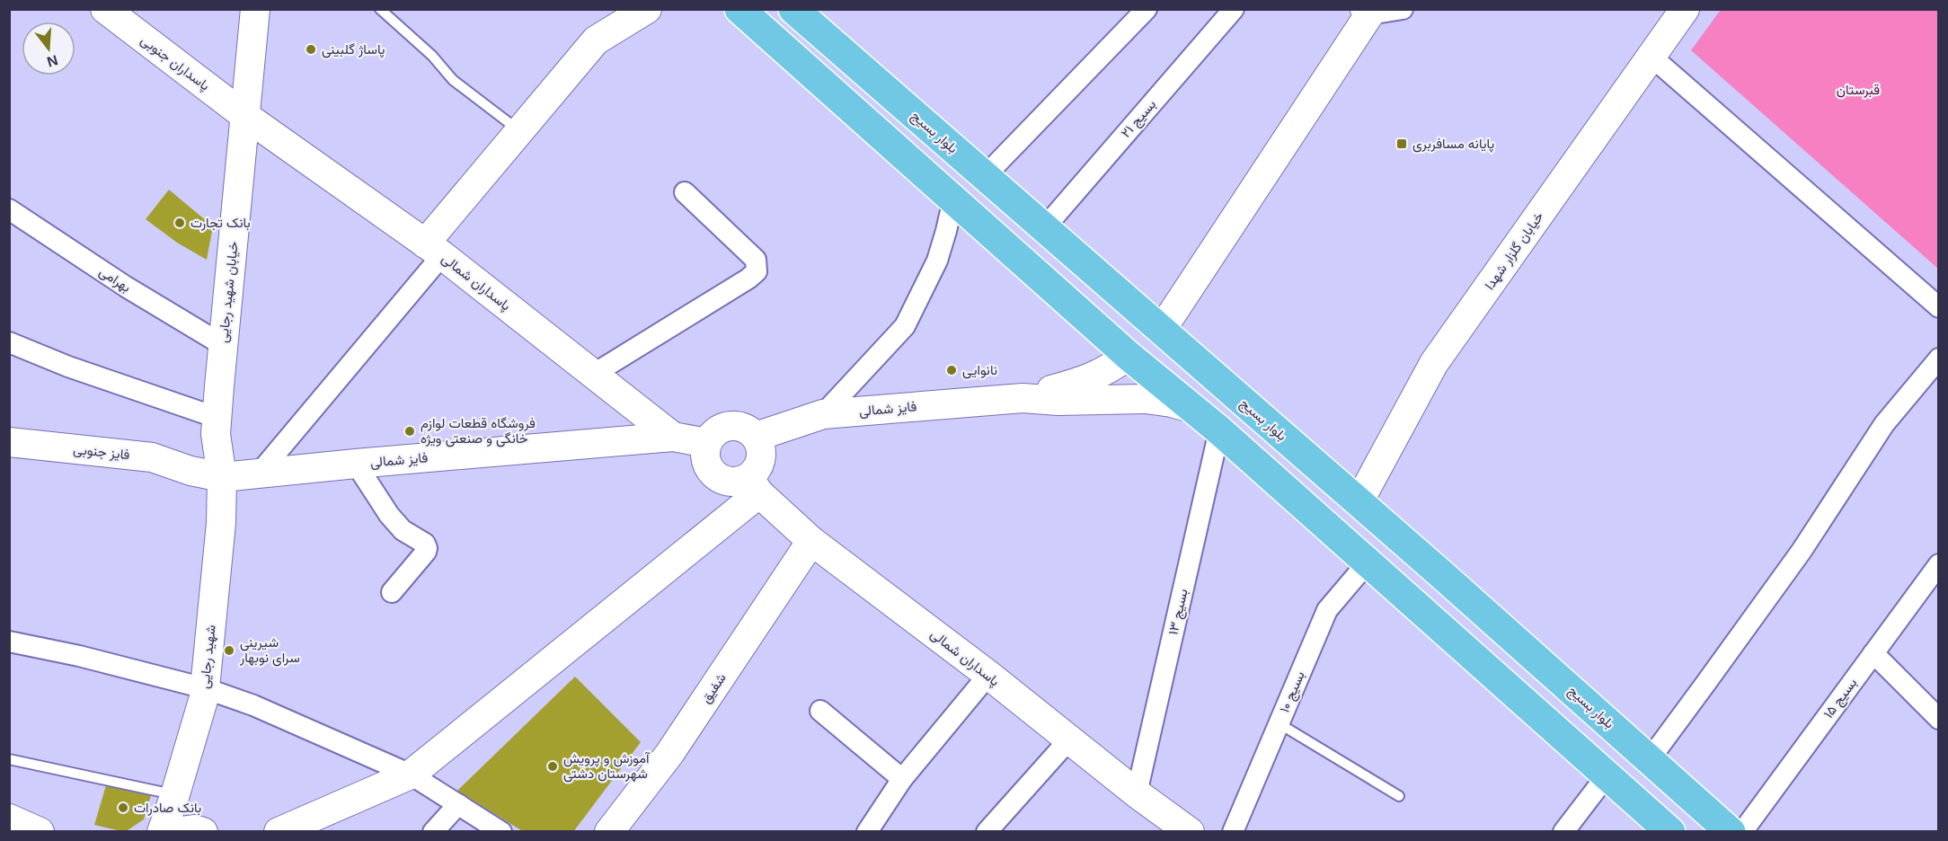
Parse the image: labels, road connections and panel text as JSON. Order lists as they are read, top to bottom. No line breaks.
{"streets":{"main road":["پاسداران جنوبی","بلوار بسیج","خیابان گلزار شهدا","پاسداران شمالی","خیابان شهید رجایی","فایز شمالی","فایز جنوبی","شهید رجایی","شفیق"],"street":["بسیج ۲۱","بهرامی","بسیج ۱۳","بسیج ۱۰","بسیج ۱۵"]},"crossings":[["پاسداران جنوبی","پاسداران شمالی"],["پاسداران جنوبی","خیابان شهید رجایی"],["بسیج ۲۱","بلوار بسیج"],["بلوار بسیج","خیابان گلزار شهدا"],["بهرامی","خیابان شهید رجایی"],["پاسداران شمالی","خیابان شهید رجایی"],["پاسداران شمالی","فایز شمالی"],["پاسداران شمالی","بسیج ۱۳"],["پاسداران شمالی","شفیق"],["خیابان شهید رجایی","فایز شمالی"],["خیابان شهید رجایی","فایز جنوبی"],["خیابان شهید رجایی","شهید رجایی"],["فایز شمالی","فایز جنوبی"],["فایز شمالی","شهید رجایی"],["فایز جنوبی","شهید رجایی"]],"parks":["قبرستان"],"places":{"other":["پاساژ گلبینی","بانک تجارت","نانوایی","فروشگاه قطعات لوازم خانگی و صنعتی ویژه","شیرینی سرای نوبهار","آموزش و پرویش شهرستان دشتی","بانک صادرات"],"transit":["پایانه مسافربری"]},"north":"bottom"}
